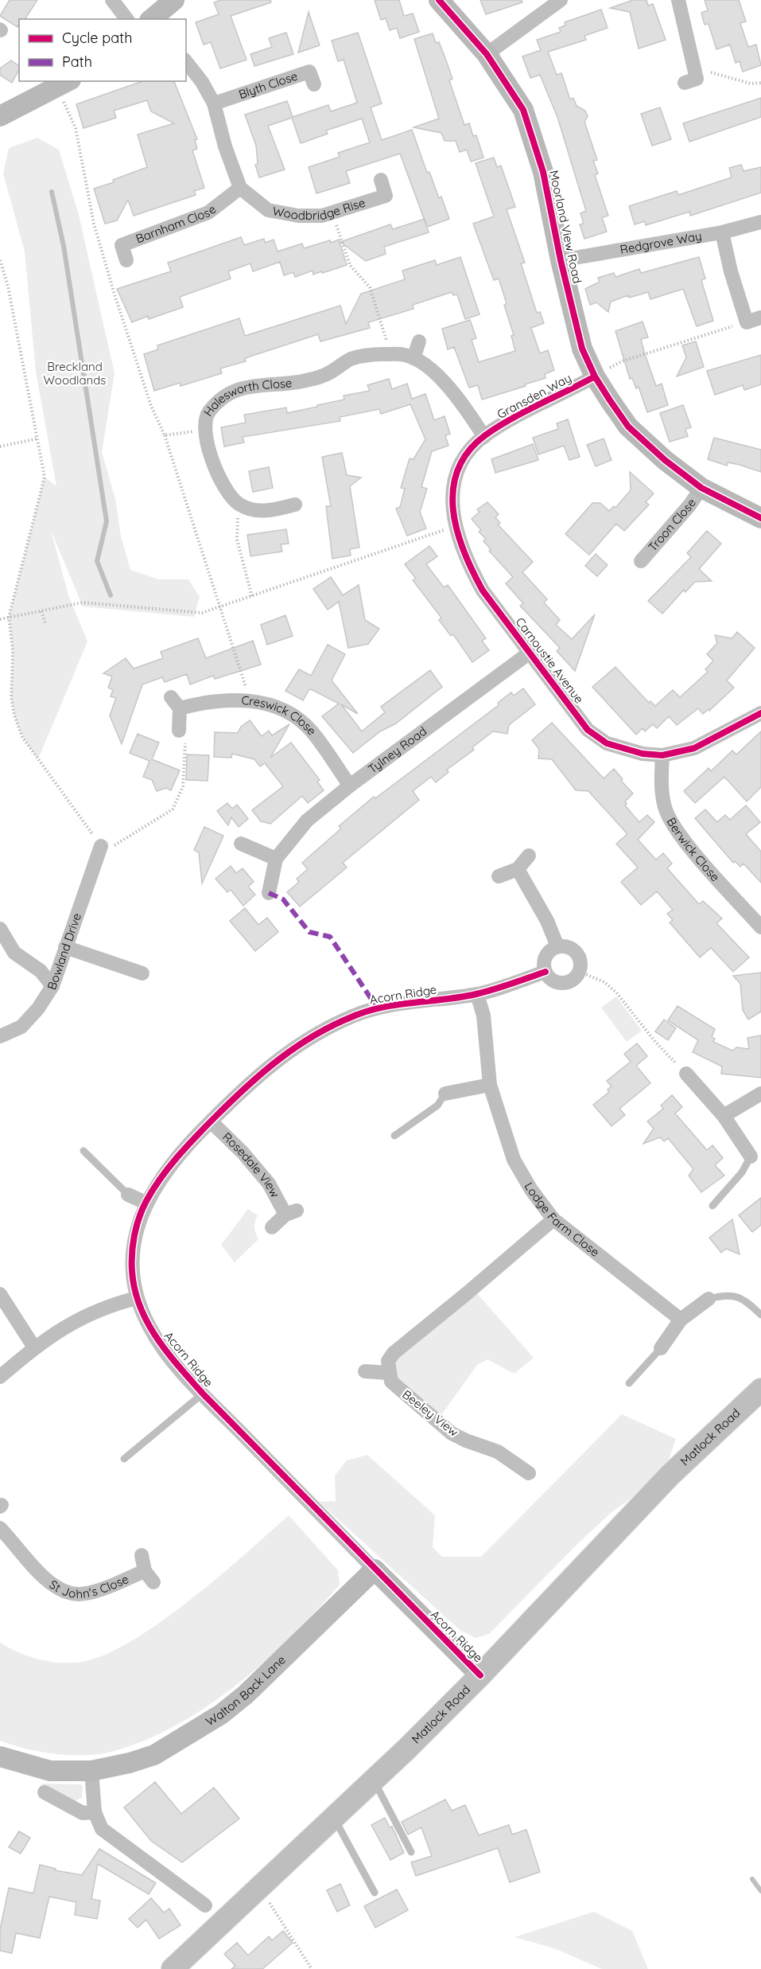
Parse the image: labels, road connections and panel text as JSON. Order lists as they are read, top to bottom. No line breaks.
{"streets":{"main road":["Matlock Road"],"street":["Blyth Close","Woodbridge Rise","Barnham Close","Moorland View Road","Redgrove Way","Gransden Way","Halesworth Close","Troon Close","Carnoustie Avenue","Creswick Close","Tylney Road","Berwick Close","Bowland Drive","Acorn Ridge","Rosedale View","Lodge Farm Close","Beeley View","St John's Close","Walton Back Lane"]},"crossings":[["Woodbridge Rise","Barnham Close"],["Moorland View Road","Redgrove Way"],["Moorland View Road","Gransden Way"],["Moorland View Road","Troon Close"],["Gransden Way","Halesworth Close"],["Gransden Way","Carnoustie Avenue"],["Halesworth Close","Carnoustie Avenue"],["Carnoustie Avenue","Tylney Road"],["Carnoustie Avenue","Berwick Close"],["Creswick Close","Tylney Road"],["Acorn Ridge","Rosedale View"],["Acorn Ridge","Lodge Farm Close"],["Acorn Ridge","Matlock Road"],["Acorn Ridge","Walton Back Lane"]],"parks":["Breckland Woodlands"],"legend":["Cycle path","Path"]}
